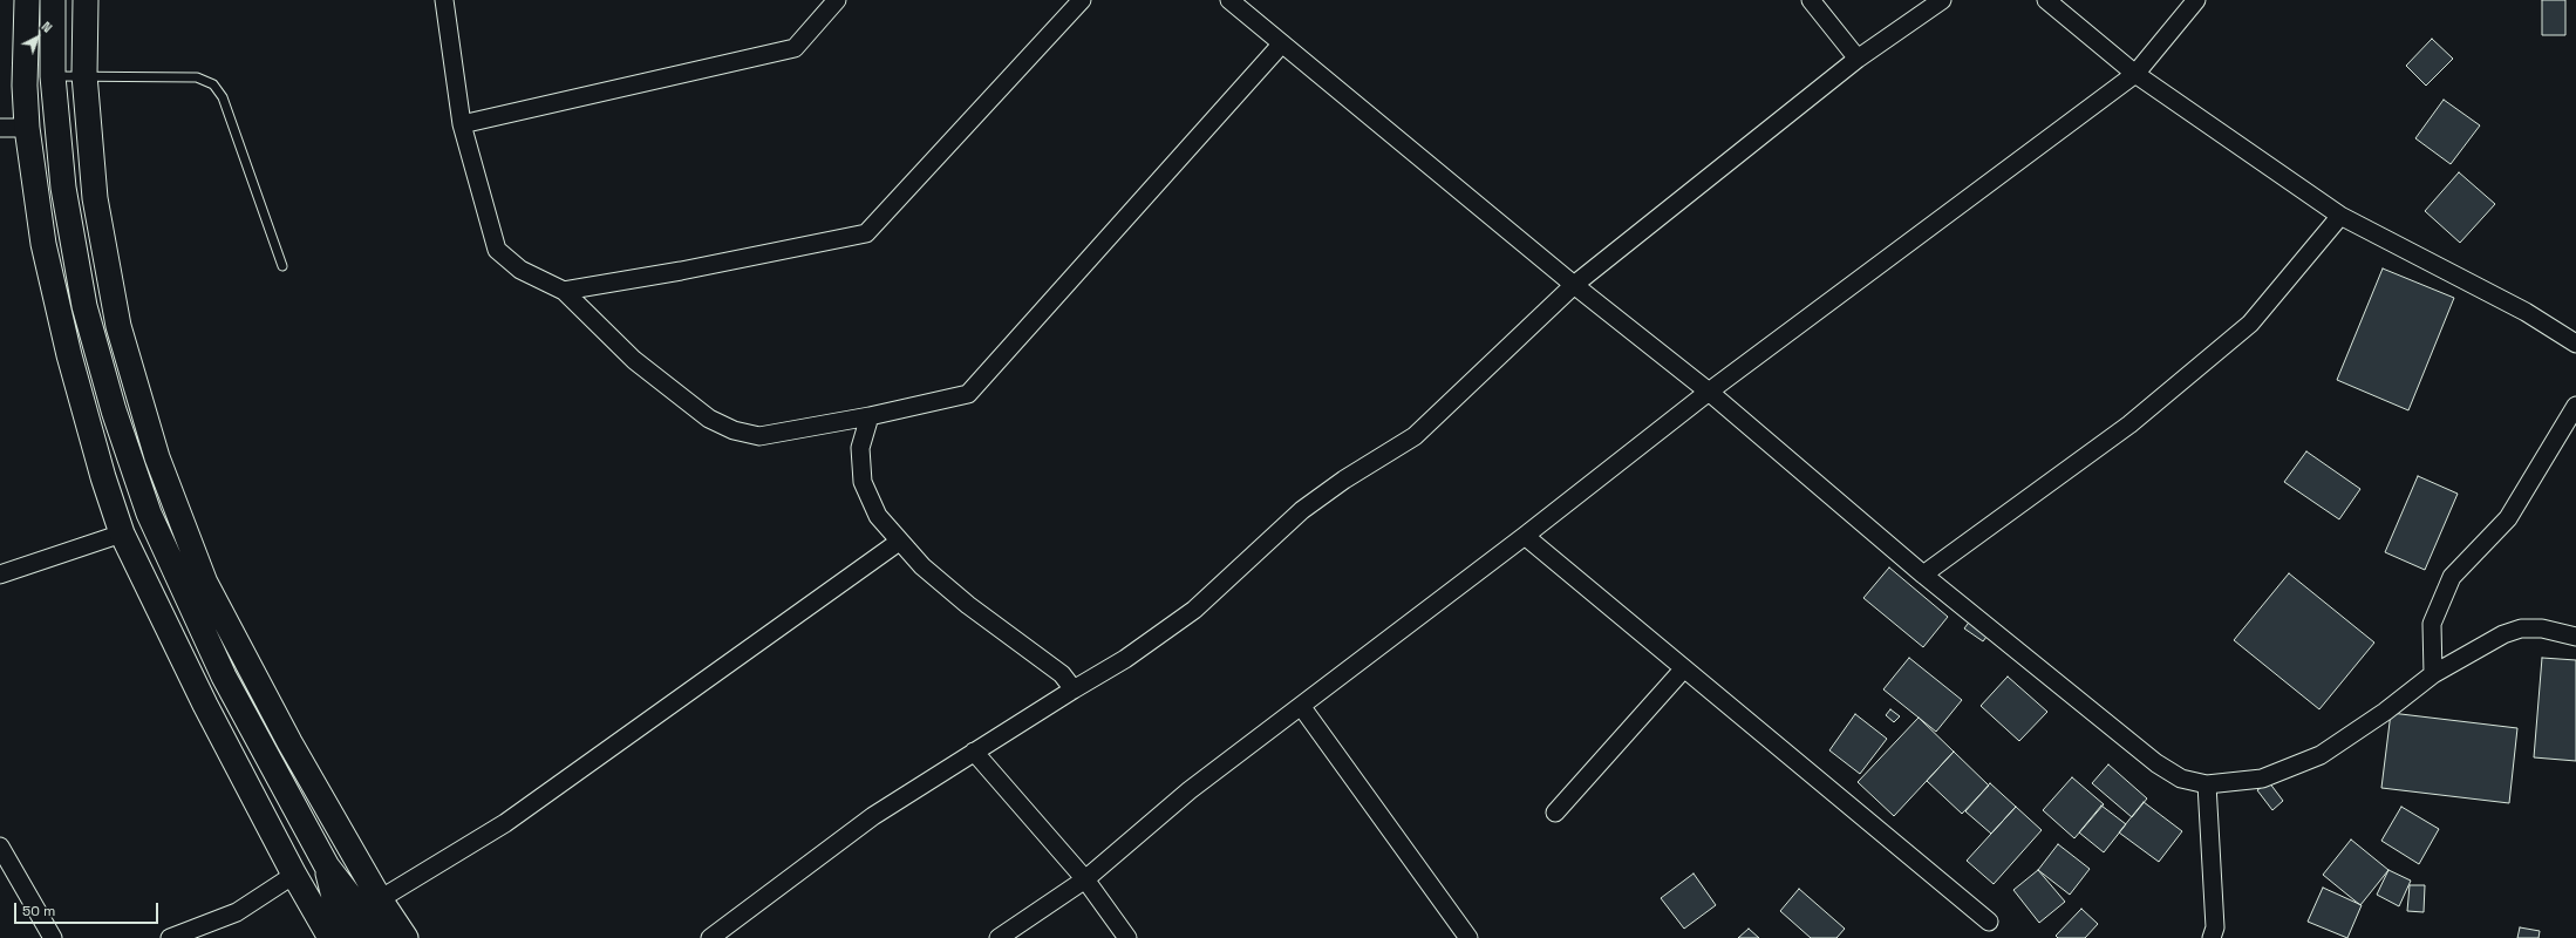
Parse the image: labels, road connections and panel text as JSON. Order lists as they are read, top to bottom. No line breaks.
{"scale_bar":"50 m","north":"top right"}
